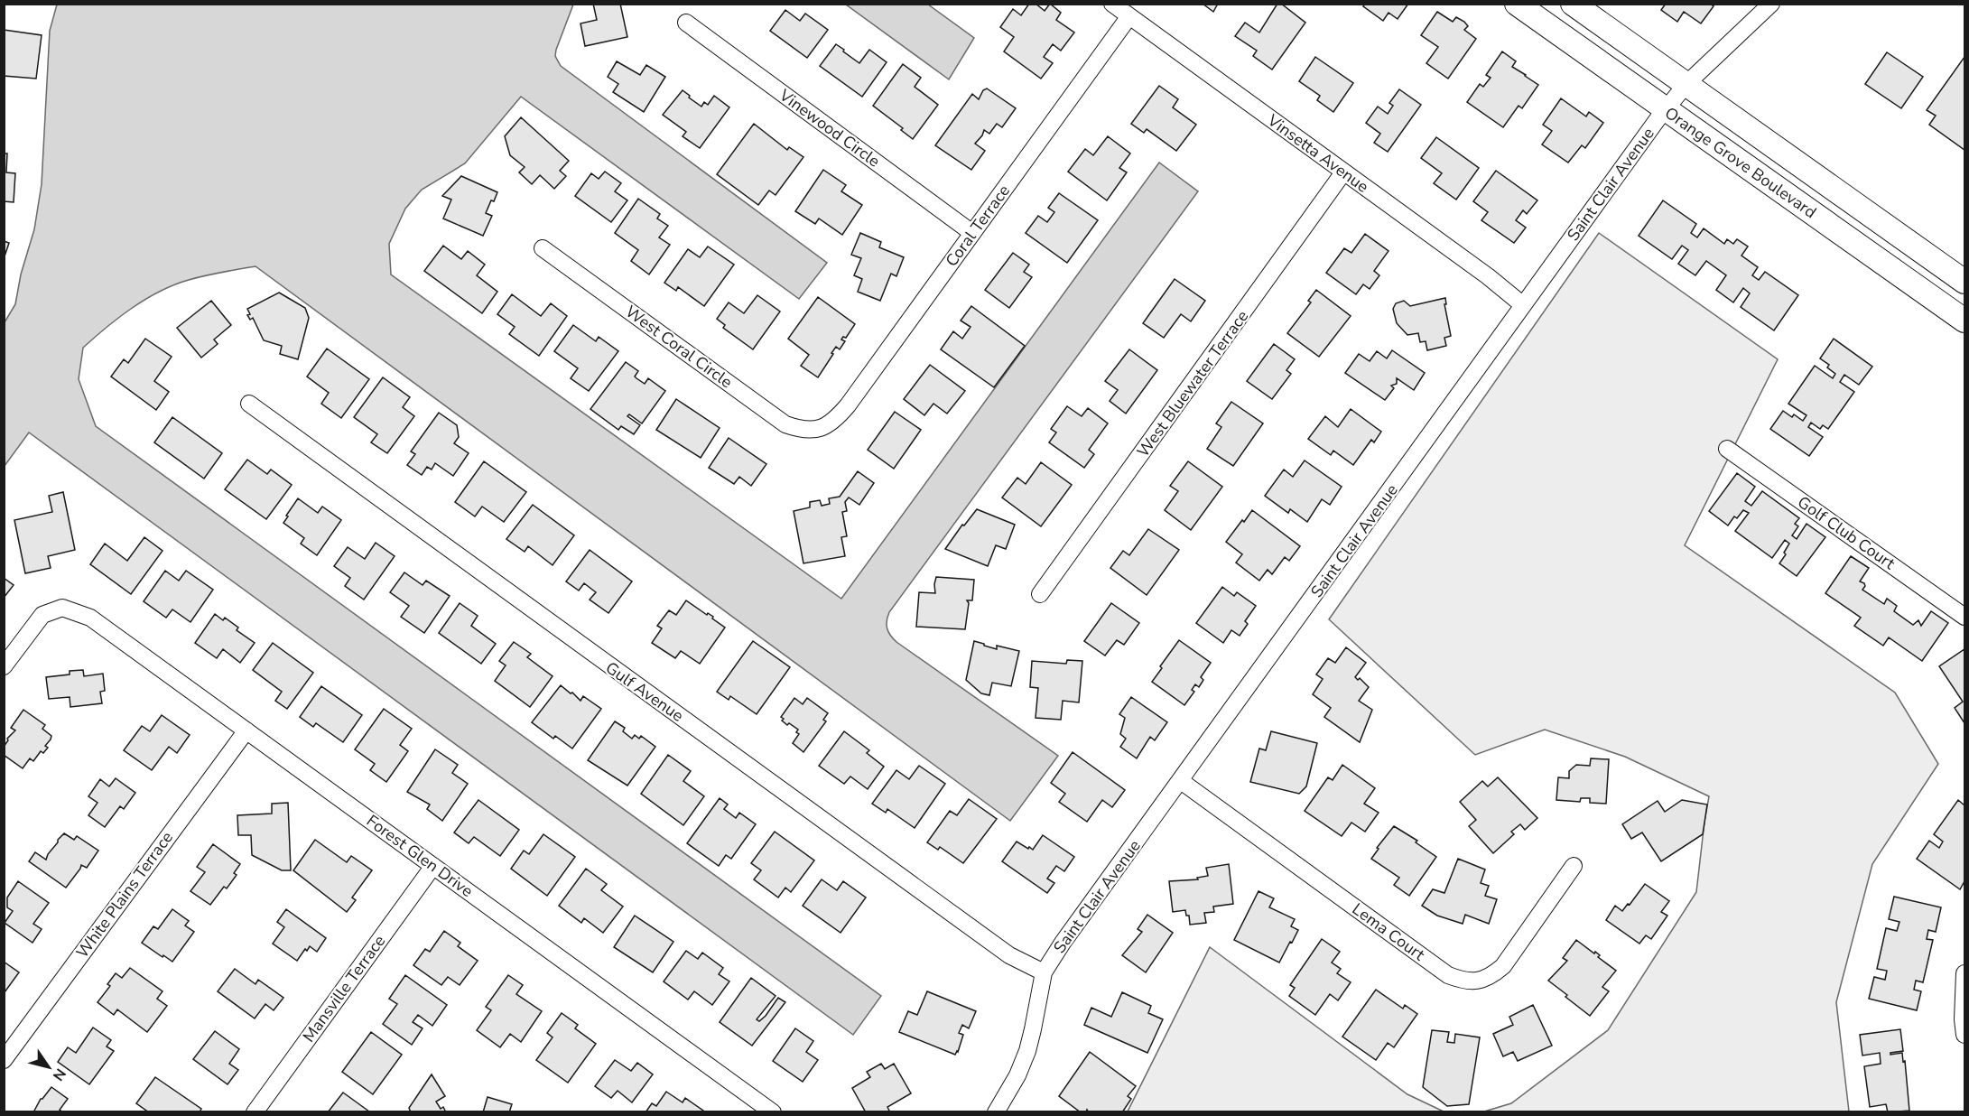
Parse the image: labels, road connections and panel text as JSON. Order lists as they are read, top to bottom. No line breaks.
{"streets":{"street":["Vinewood Circle","Vinsetta Avenue","Orange Grove Boulevard","Saint Clair Avenue","Coral Terrace","West Coral Circle","West Bluewater Terrace","Golf Club Court","Gulf Avenue","Forest Glen Drive","White Plains Terrace","Lema Court","Mansville Terrace"]},"crossings":[["Vinewood Circle","Coral Terrace"],["Vinsetta Avenue","Saint Clair Avenue"],["Vinsetta Avenue","Coral Terrace"],["Vinsetta Avenue","West Bluewater Terrace"],["Orange Grove Boulevard","Saint Clair Avenue"],["Saint Clair Avenue","Gulf Avenue"],["Saint Clair Avenue","Lema Court"],["Coral Terrace","West Coral Circle"],["Forest Glen Drive","White Plains Terrace"],["Forest Glen Drive","Mansville Terrace"]],"north":"bottom right"}
